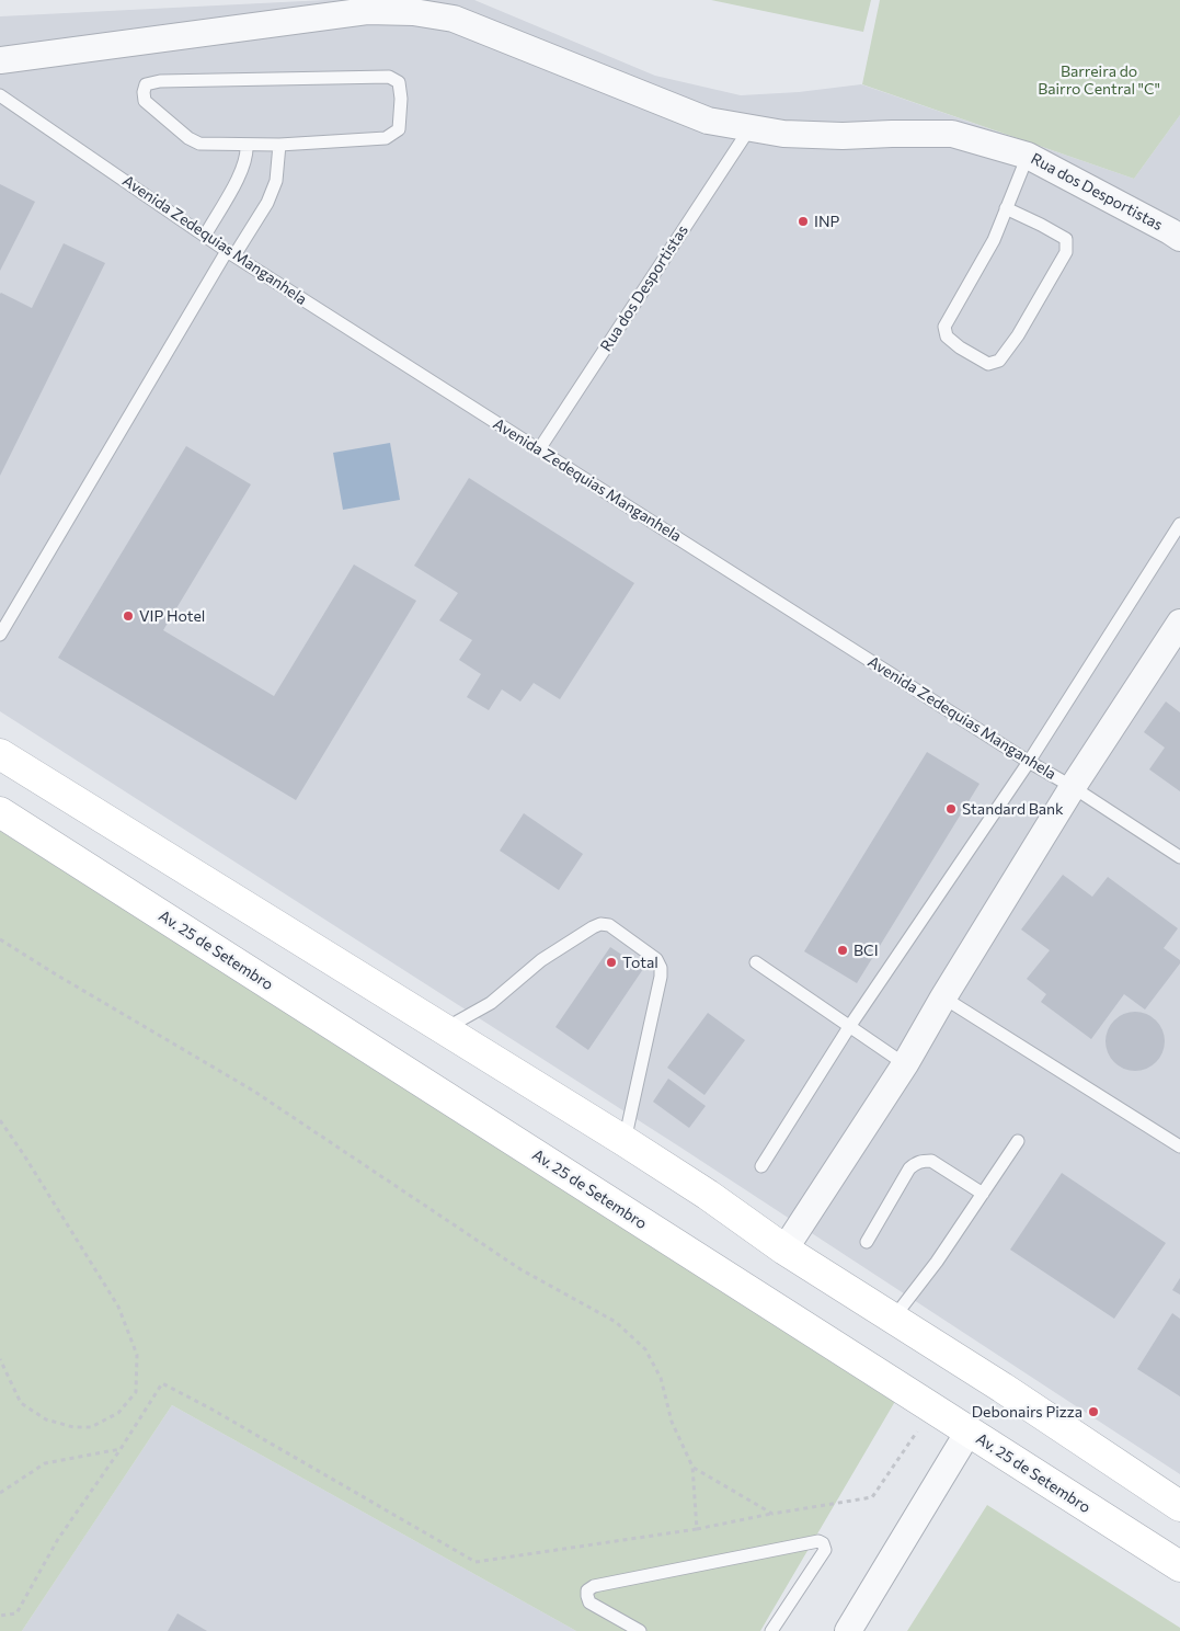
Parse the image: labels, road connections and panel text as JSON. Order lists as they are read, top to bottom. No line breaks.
{"streets":{"main road":["Av. 25 de Setembro"],"street":["Rua dos Desportistas"],"lane":["Avenida Zedequias Manganhela"]},"crossings":[["Rua dos Desportistas","Avenida Zedequias Manganhela"]],"parks":["Barreira do Bairro Central \"C\""],"places":["INP","VIP Hotel","Standard Bank","BCI","Total","Debonairs Pizza"]}
